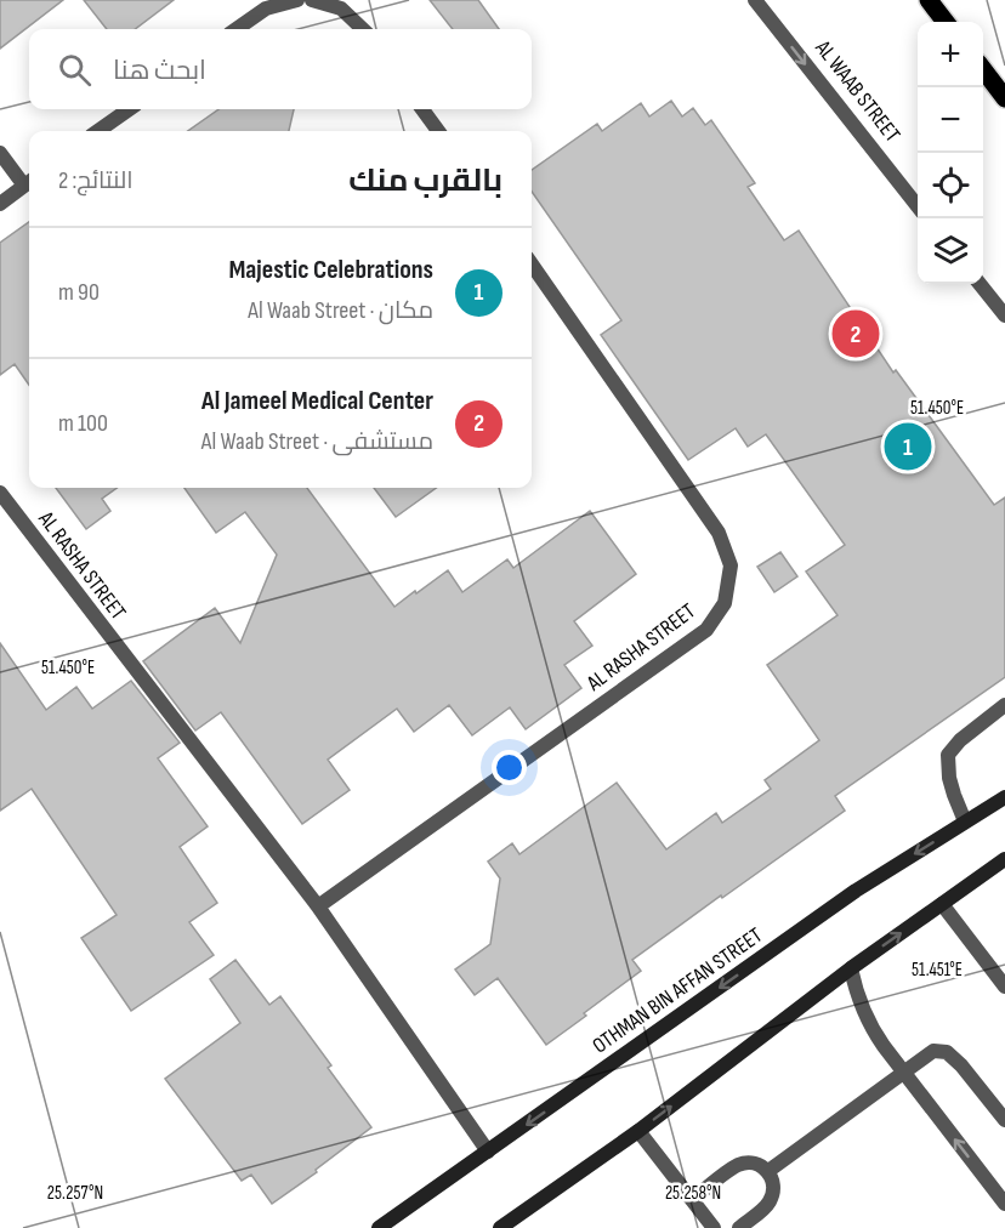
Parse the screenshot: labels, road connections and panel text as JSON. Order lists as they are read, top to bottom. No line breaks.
{"streets":{"street":["AL WAAB STREET","AL RASHA STREET","OTHMAN BIN AFFAN STREET"]},"crossings":[["AL RASHA STREET","OTHMAN BIN AFFAN STREET"]],"one_way":["AL WAAB STREET"],"page":{"map_buttons":["+","−"],"search":"ابحث هنا","heading":["بالقرب منك","النتائج: 2"],"list":[{"mark":"1","name":"Majestic Celebrations","note":"مكان · Al Waab Street","value":"90 m"},{"mark":"2","name":"Al Jameel Medical Center","note":"مستشفى · Al Waab Street","value":"100 m"}],"pins":["2","1"]},"coordinates":["51.450°E","51.451°E","25.257°N","25.258°N"]}
